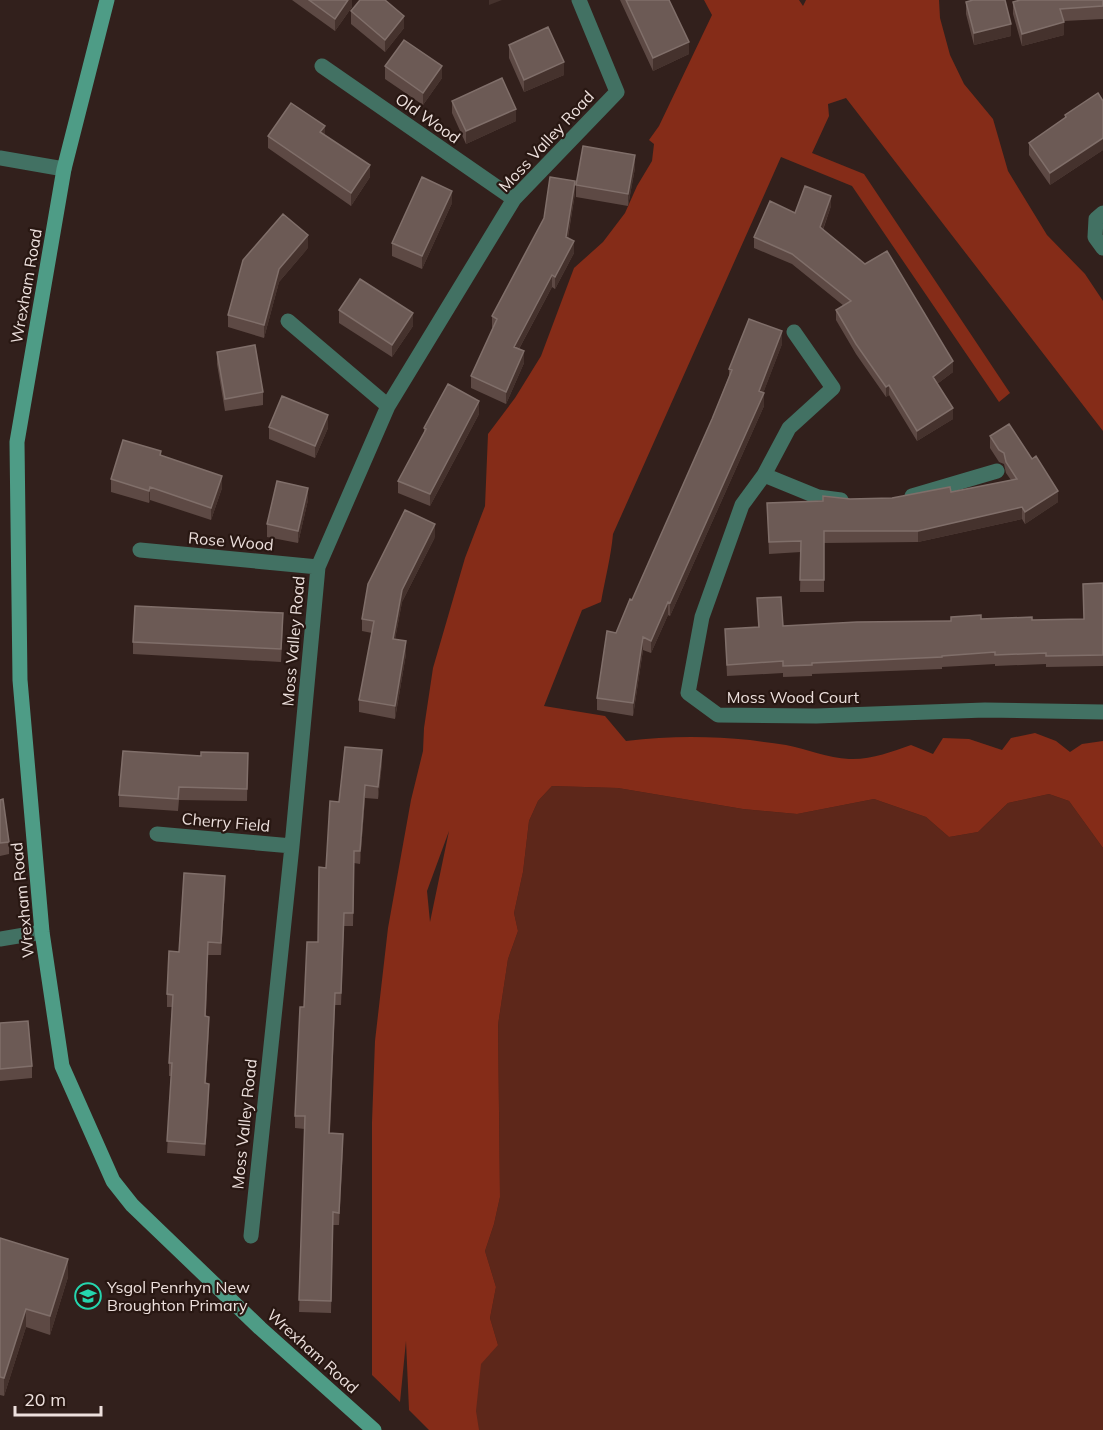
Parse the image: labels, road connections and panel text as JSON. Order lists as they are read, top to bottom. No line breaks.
{"streets":{"main road":["Wrexham Road"],"street":["Old Wood","Moss Valley Road","Rose Wood","Moss Wood Court","Cherry Field"]},"crossings":[["Old Wood","Moss Valley Road"],["Moss Valley Road","Rose Wood"],["Moss Valley Road","Cherry Field"]],"places":{"school or university":["Ysgol Penrhyn New Broughton Primary"]},"scale_bar":"20 m"}
